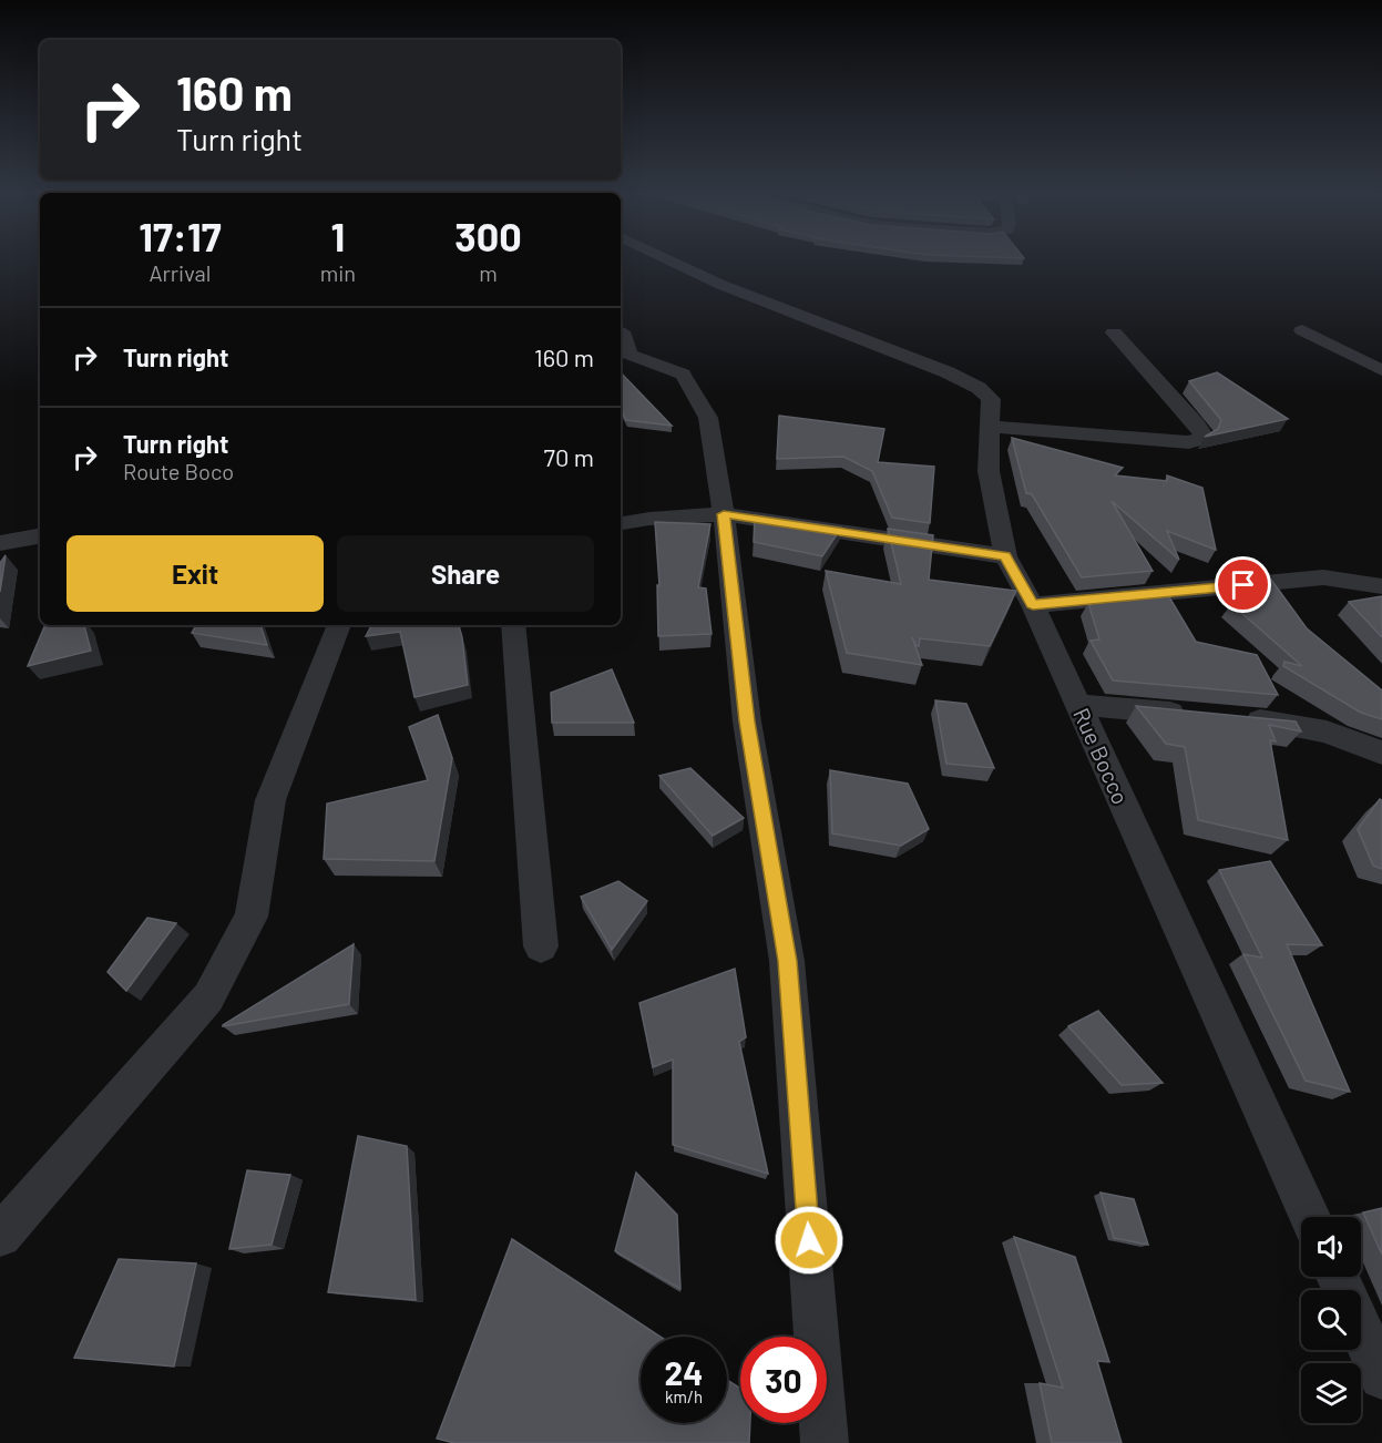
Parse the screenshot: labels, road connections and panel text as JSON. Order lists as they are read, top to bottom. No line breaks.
{"streets":{"street":["Rue Bocco"]},"page":{"turn":["160 m","Turn right"],"eta":["17:17","Arrival","1","min","300","m"],"list":[{"name":"Turn right","value":"160 m"},{"name":"Turn right","note":"Route Boco","value":"70 m"}],"buttons":["Exit","Share"],"speed":"24 km/h","limit":"30"}}
